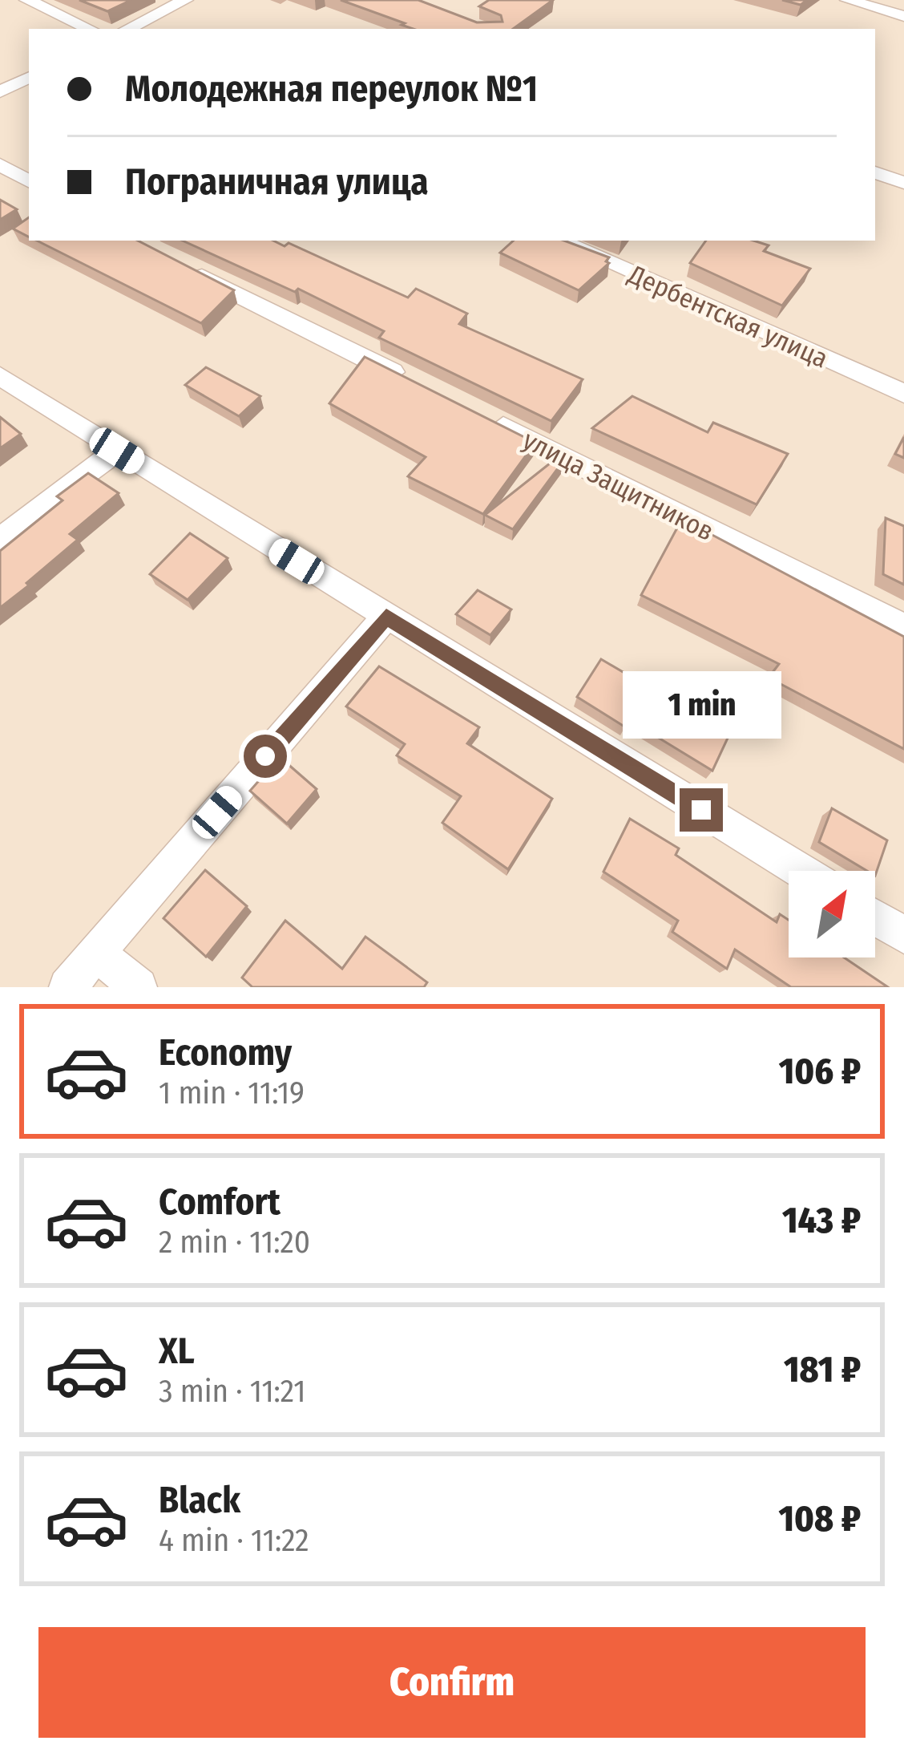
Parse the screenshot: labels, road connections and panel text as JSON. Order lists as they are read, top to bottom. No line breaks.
{"streets":{"street":["Дербентская улица","улица Защитников"]},"north":"top right","page":{"banner":["Молодежная переулок №1","Пограничная улица"],"bubble":"1 min","list":[{"name":"Economy","note":"1 min · 11:19","value":"106 ₽"},{"name":"Comfort","note":"2 min · 11:20","value":"143 ₽"},{"name":"XL","note":"3 min · 11:21","value":"181 ₽"},{"name":"Black","note":"4 min · 11:22","value":"108 ₽"}],"buttons":"Confirm"}}
